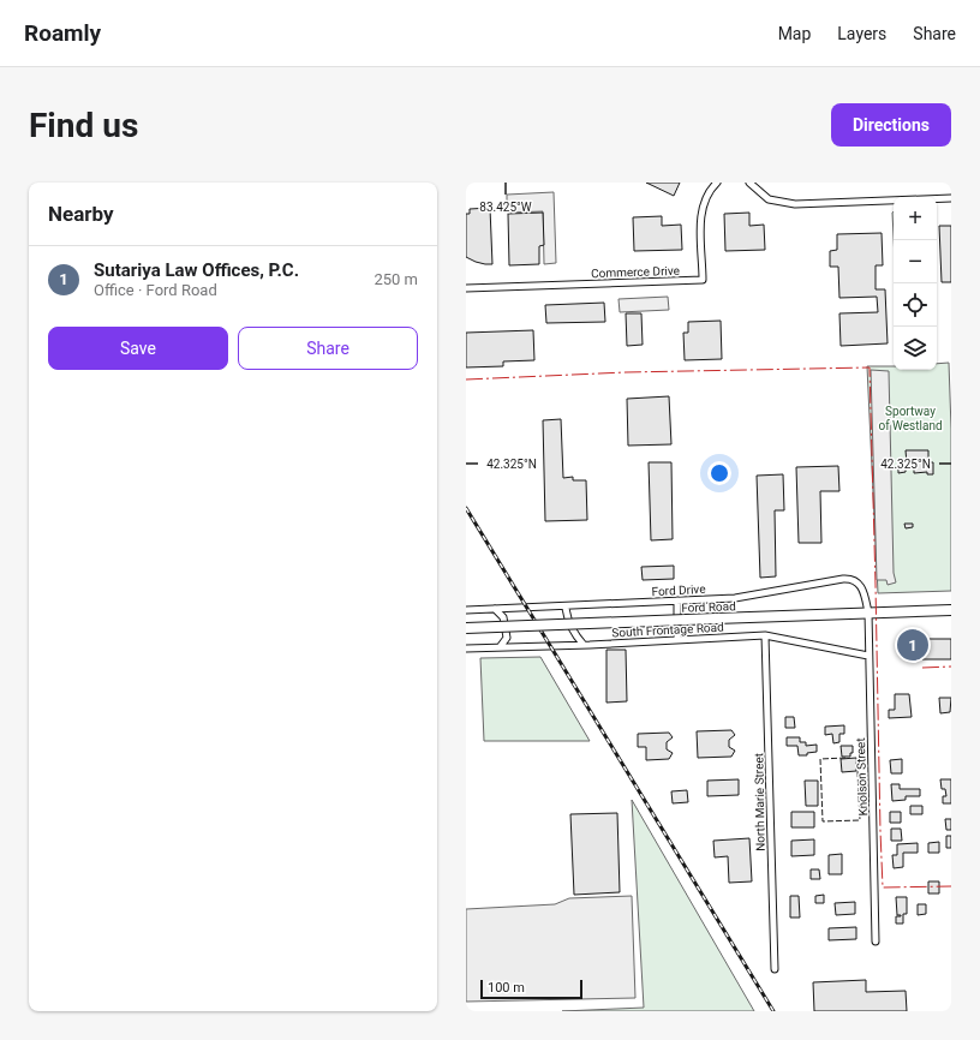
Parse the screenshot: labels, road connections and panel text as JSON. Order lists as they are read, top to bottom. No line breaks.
{"streets":{"main road":["Ford Road"],"street":["Commerce Drive","Ford Drive","South Frontage Road","Knolson Street","North Marie Street"]},"crossings":[["Ford Drive","Ford Road"],["Ford Drive","Knolson Street"],["Ford Road","Knolson Street"],["South Frontage Road","Knolson Street"],["South Frontage Road","North Marie Street"]],"parks":["Sportway of Westland"],"scale_bar":"100 m","page":{"header":"Roamly","nav":["Map","Layers","Share"],"buttons":["Directions",["Save","Share"]],"title":"Find us","heading":"Nearby","map_buttons":["+","−"],"list":[{"mark":"1","name":"Sutariya Law Offices, P.C.","note":"Office · Ford Road","value":"250 m"}],"pins":"1","scale":"100 m"},"coordinates":["83.425°W","42.325°N"]}
